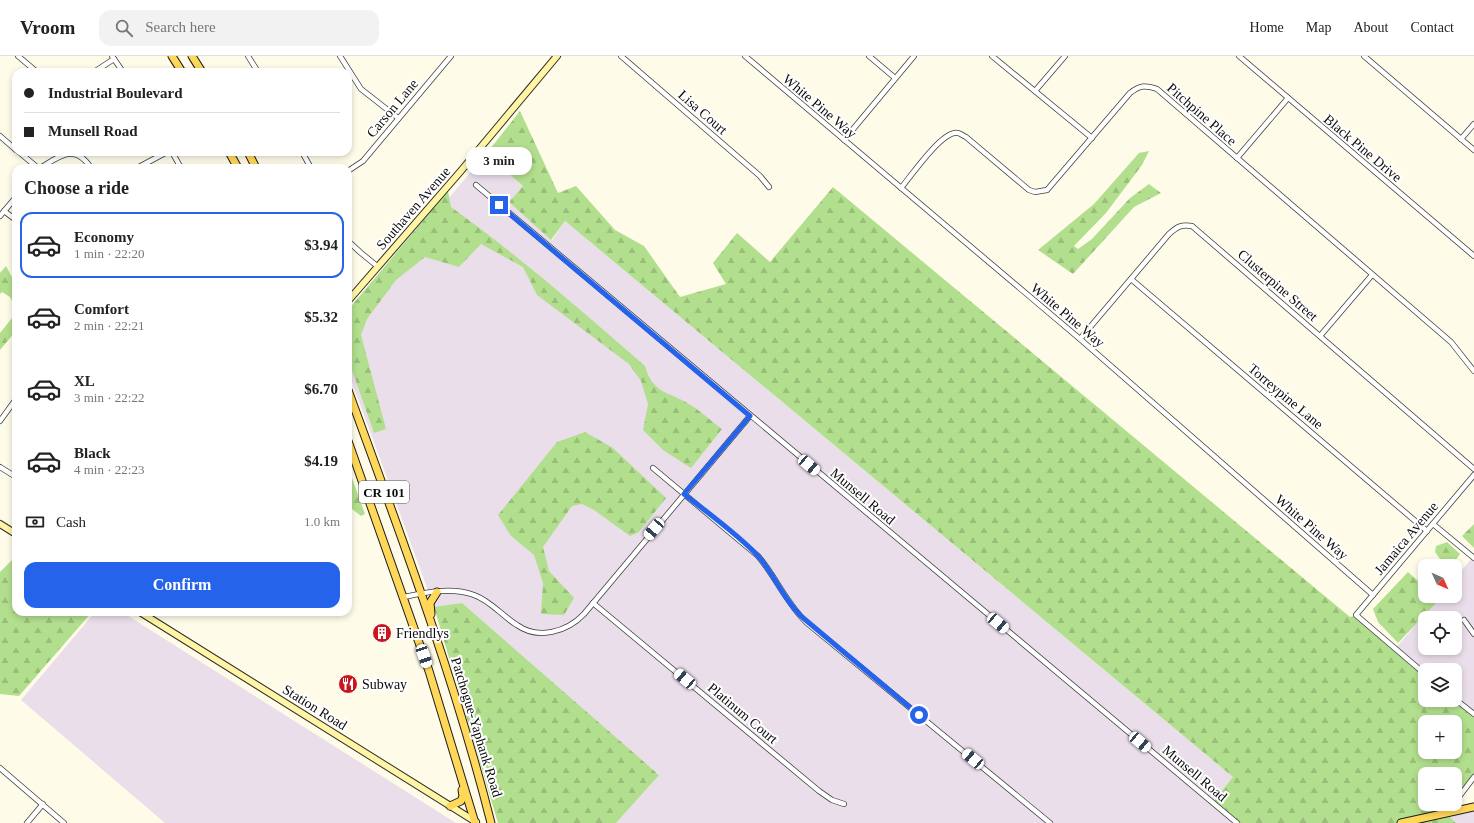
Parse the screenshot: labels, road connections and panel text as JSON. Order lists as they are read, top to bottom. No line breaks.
{"streets":{"main road":["Southaven Avenue","CR 101","Station Road","Patchogue-Yaphank Road"],"street":["White Pine Way","Carson Lane","Lisa Court","Pitchpine Place","Black Pine Drive","Clusterpine Street","Torreypine Lane","Munsell Road","Jamaica Avenue","Platinum Court"]},"crossings":[["White Pine Way","Pitchpine Place"],["White Pine Way","Clusterpine Street"],["White Pine Way","Jamaica Avenue"],["Clusterpine Street","Torreypine Lane"],["Torreypine Lane","Jamaica Avenue"],["Station Road","Patchogue-Yaphank Road"]],"places":{"building":["Friendlys"],"restaurant":["Subway"]},"north":"bottom right","page":{"header":"Vroom","search":"Search here","nav":["Home","Map","About","Contact"],"banner":["Industrial Boulevard","Munsell Road"],"bubble":"3 min","heading":"Choose a ride","list":[{"name":"Economy","note":"1 min · 22:20","value":"$3.94"},{"name":"Comfort","note":"2 min · 22:21","value":"$5.32"},{"name":"XL","note":"3 min · 22:22","value":"$6.70"},{"name":"Black","note":"4 min · 22:23","value":"$4.19"}],"pay":["Cash","1.0 km"],"buttons":"Confirm","map_buttons":["+","−"]}}
